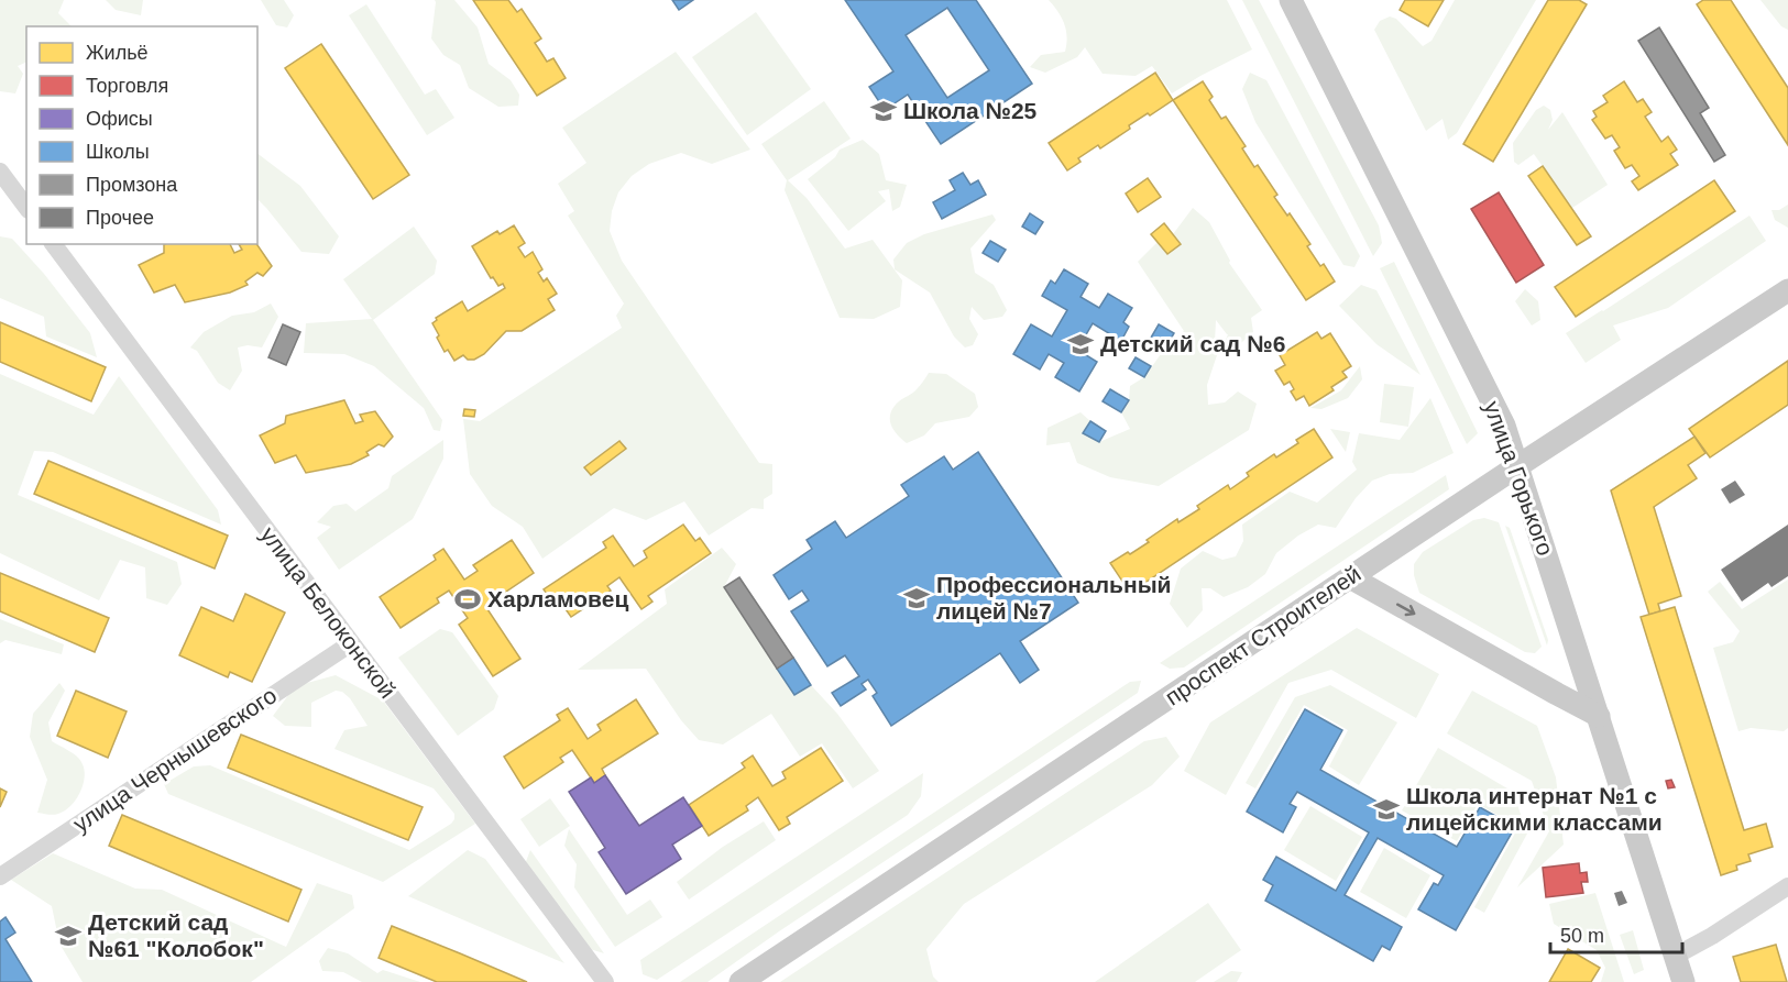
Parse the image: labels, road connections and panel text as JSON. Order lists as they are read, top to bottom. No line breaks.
{"streets":{"main road":["улица Горького","проспект Строителей"],"street":["улица Белоконской","улица Чернышевского"]},"crossings":[["улица Горького","проспект Строителей"],["улица Белоконской","улица Чернышевского"]],"places":{"school or university":["Школа №25","Детский сад №6","Профессиональный лицей №7","Школа интернат №1 с лицейскими классами","Детский сад №61 \"Колобок\""],"sports":["Харламовец"]},"legend":["Жильё","Торговля","Офисы","Школы","Промзона","Прочее"],"scale_bar":"50 m"}
